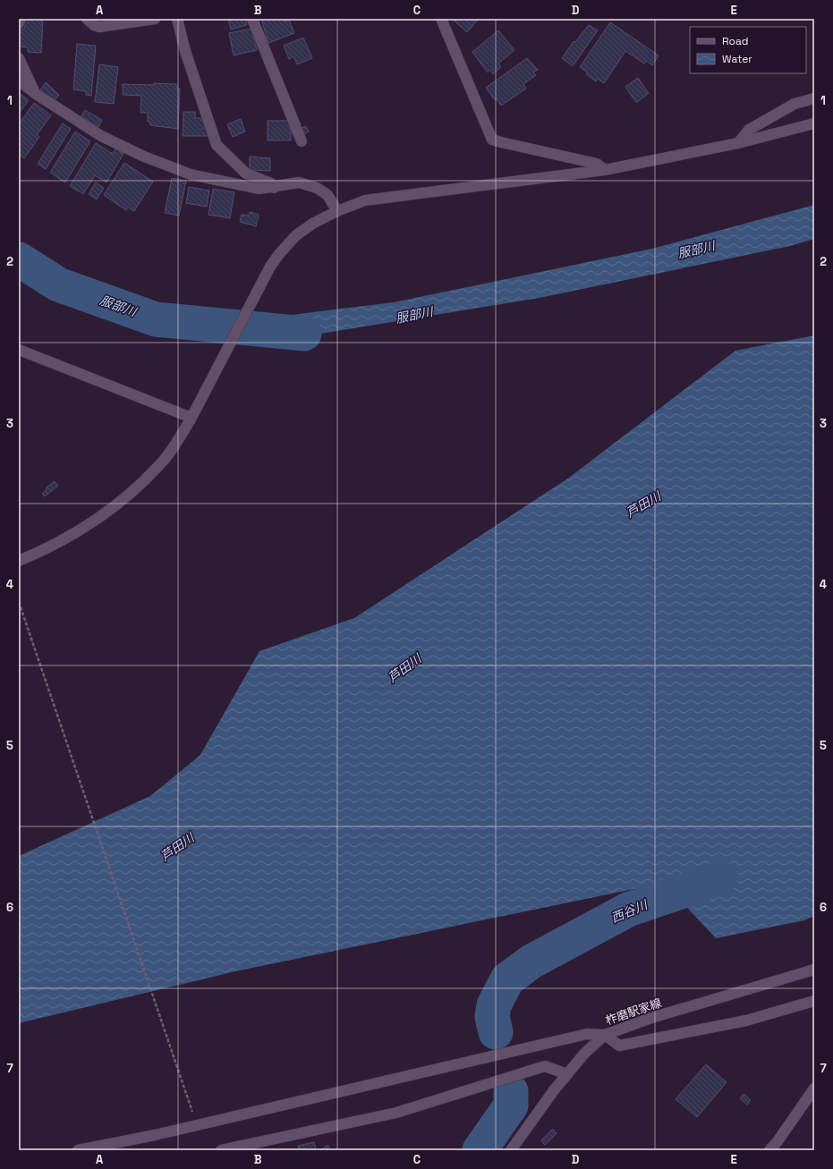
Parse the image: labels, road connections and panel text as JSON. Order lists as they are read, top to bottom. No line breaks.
{"streets":{"street":["柞磨駅家線"]},"water":["服部川","芦田川","西谷川"],"legend":["Road","Water"],"grid":{"columns":["A","B","C","D","E"],"rows":["1","2","3","4","5","6","7"]}}
